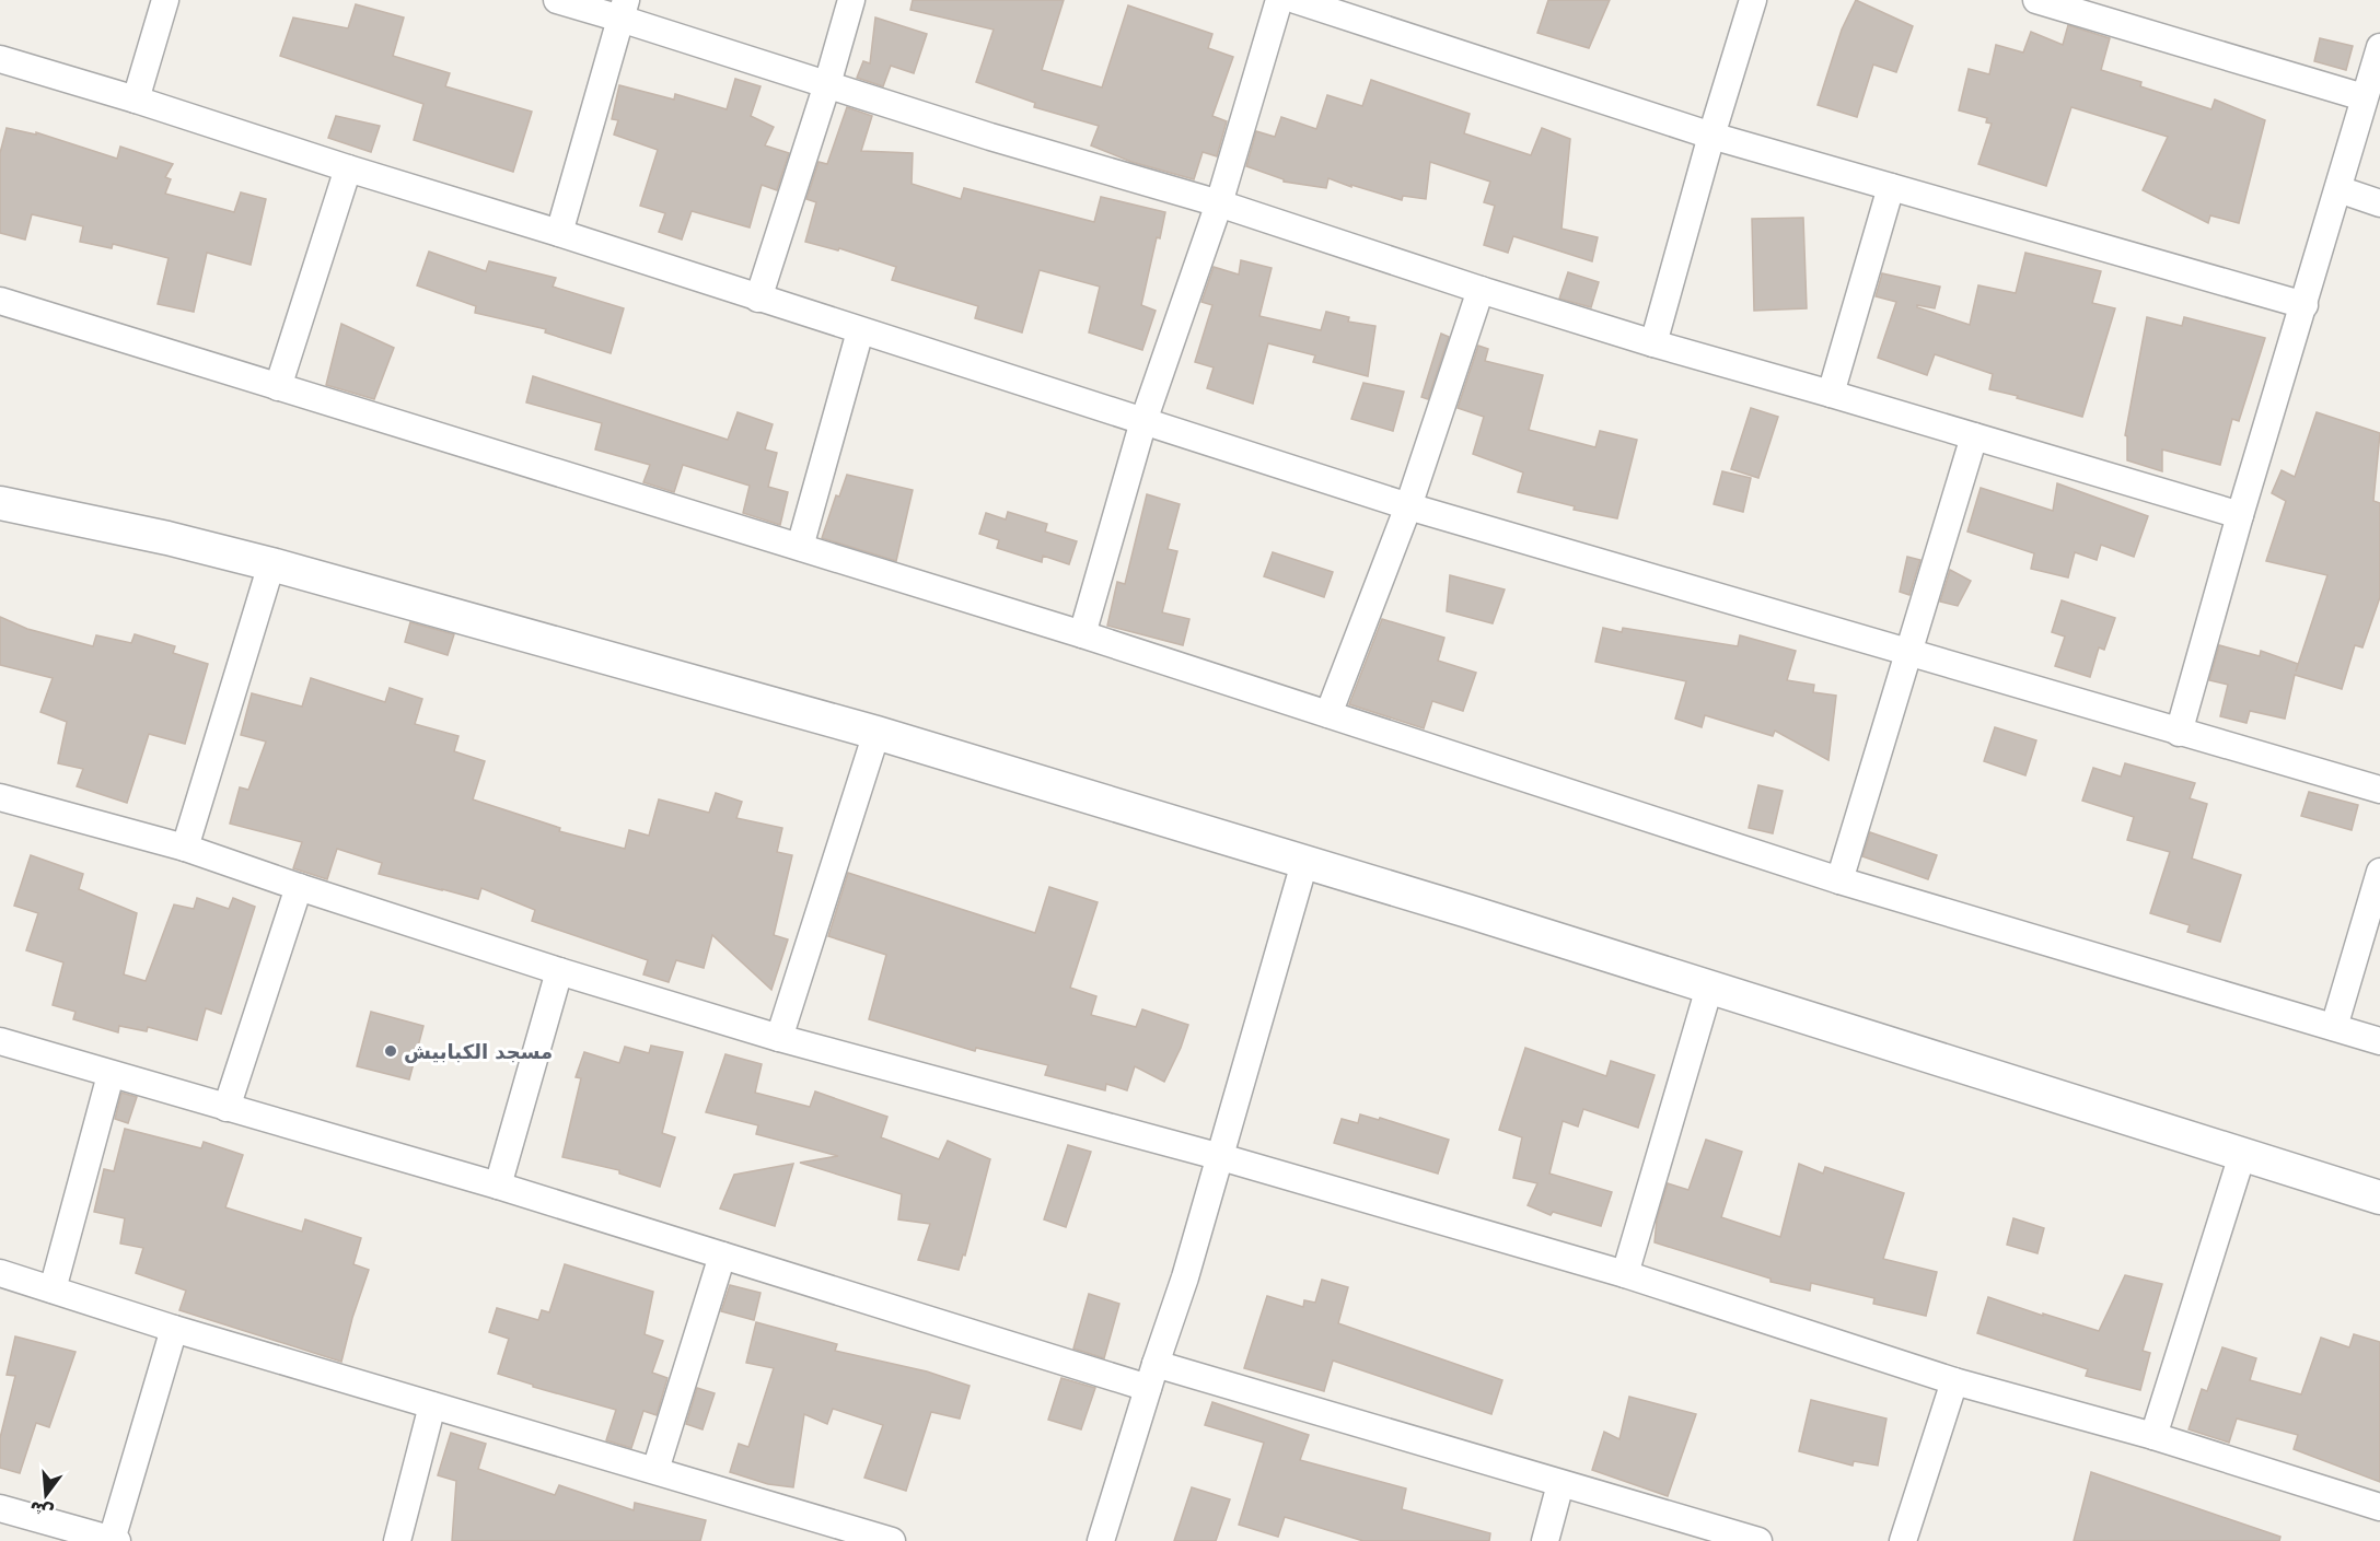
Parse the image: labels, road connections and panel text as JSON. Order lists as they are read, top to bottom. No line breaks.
{"places":["مسجد الكبابيش"],"north":"bottom"}
